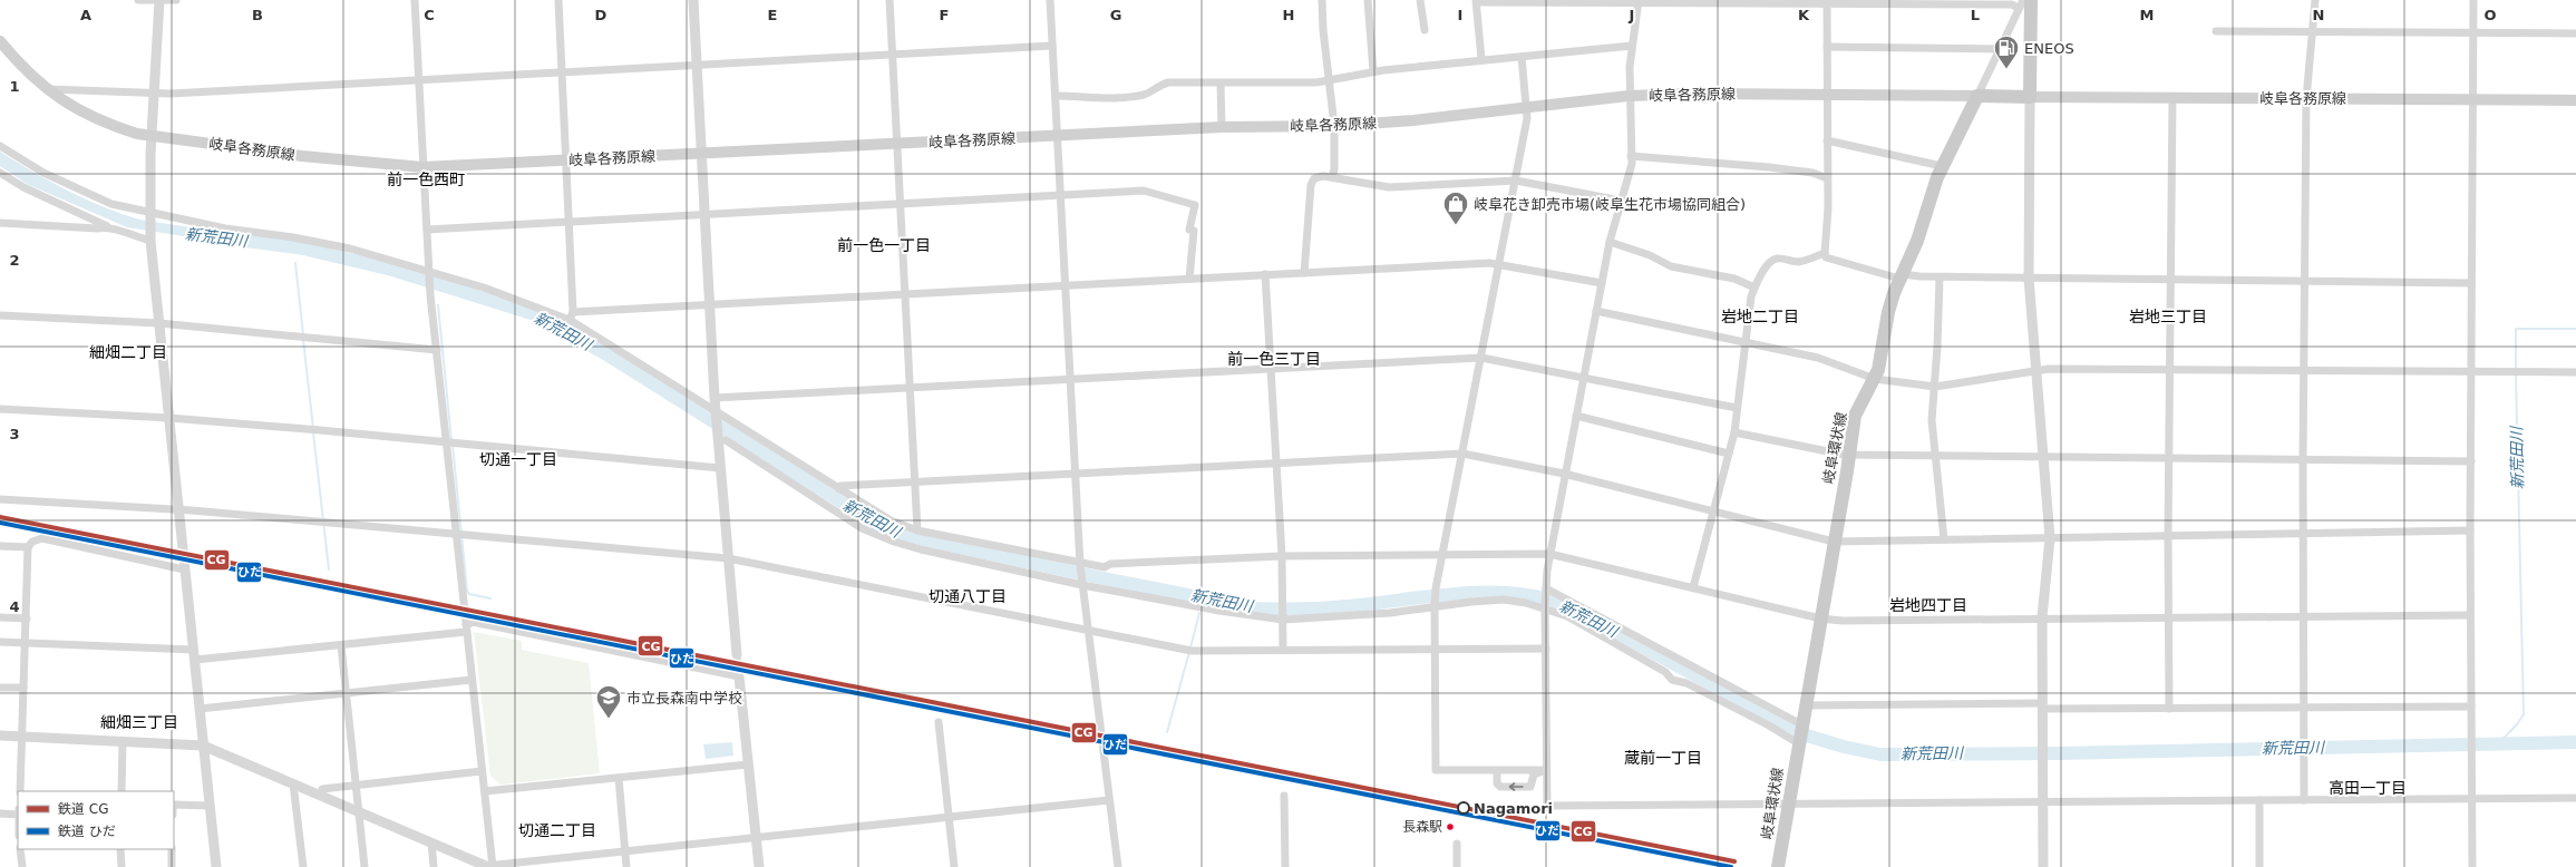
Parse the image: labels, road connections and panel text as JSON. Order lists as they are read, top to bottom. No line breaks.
{"streets":{"main road":["岐阜各務原線","岐阜環状線"]},"crossings":[["岐阜各務原線","岐阜環状線"]],"districts":["前一色西町","前一色一丁目","岩地二丁目","岩地三丁目","細畑二丁目","前一色三丁目","切通一丁目","切通八丁目","岩地四丁目","細畑三丁目","蔵前一丁目","高田一丁目","切通二丁目"],"water":["新荒田川"],"places":{"fuel station":["ENEOS"],"shop":["岐阜花き卸売市場(岐阜生花市場協同組合)"],"school or university":["市立長森南中学校"],"other":["Nagamori","長森駅"]},"lines":["rail line CG","rail line ひだ"],"legend":["鉄道 CG","鉄道 ひだ"],"grid":{"columns":["A","B","C","D","E","F","G","H","I","J","K","L","M","N","O"],"rows":["1","2","3","4"]}}
